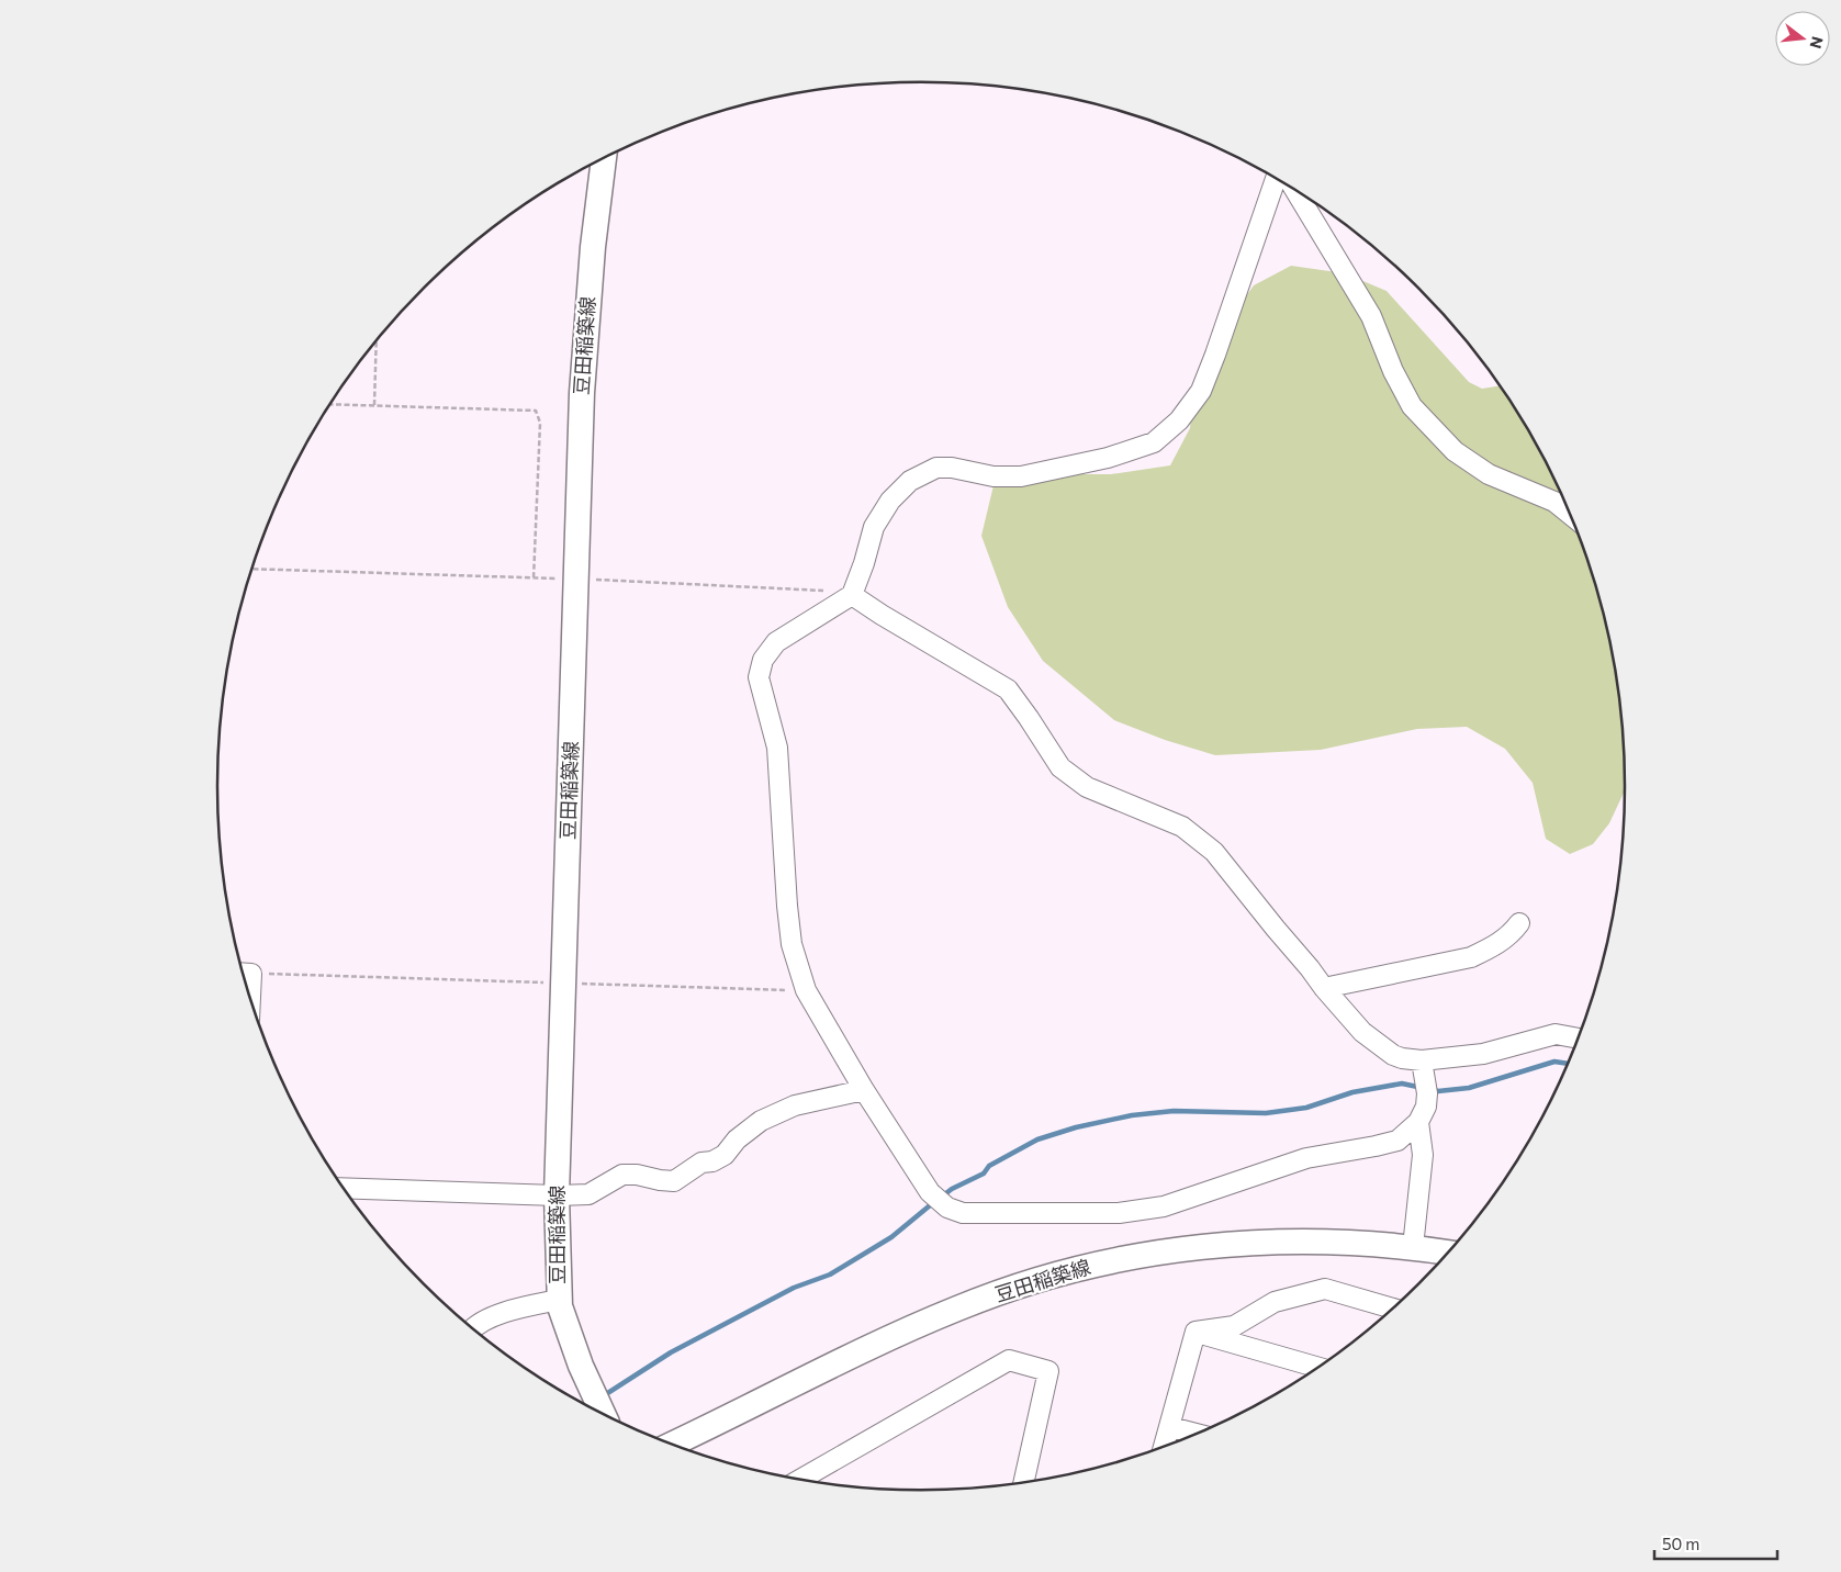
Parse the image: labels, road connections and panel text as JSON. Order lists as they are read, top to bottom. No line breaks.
{"streets":{"main road":["豆田稲築線"]},"scale_bar":"50 m","north":"right"}
